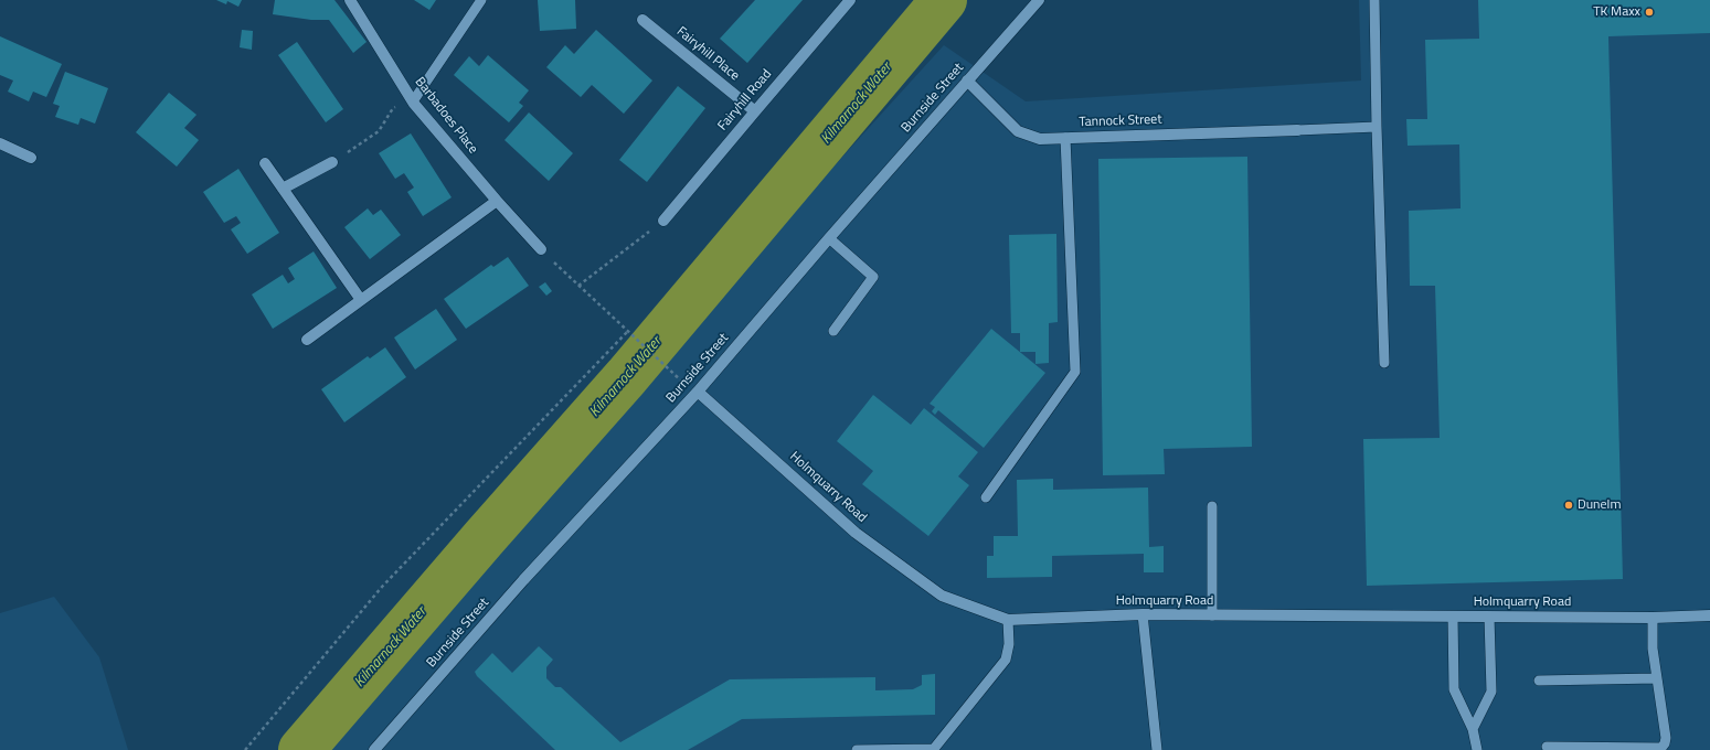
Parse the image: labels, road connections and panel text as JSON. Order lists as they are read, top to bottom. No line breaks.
{"streets":{"street":["Fairyhill Place","Burnside Street","Fairyhill Road","Barbadoes Place","Tannock Street","Holmquarry Road"]},"crossings":[["Fairyhill Place","Fairyhill Road"],["Burnside Street","Tannock Street"],["Burnside Street","Holmquarry Road"]],"water":["Kilmarnock Water"],"places":["TK Maxx","Dunelm"]}
